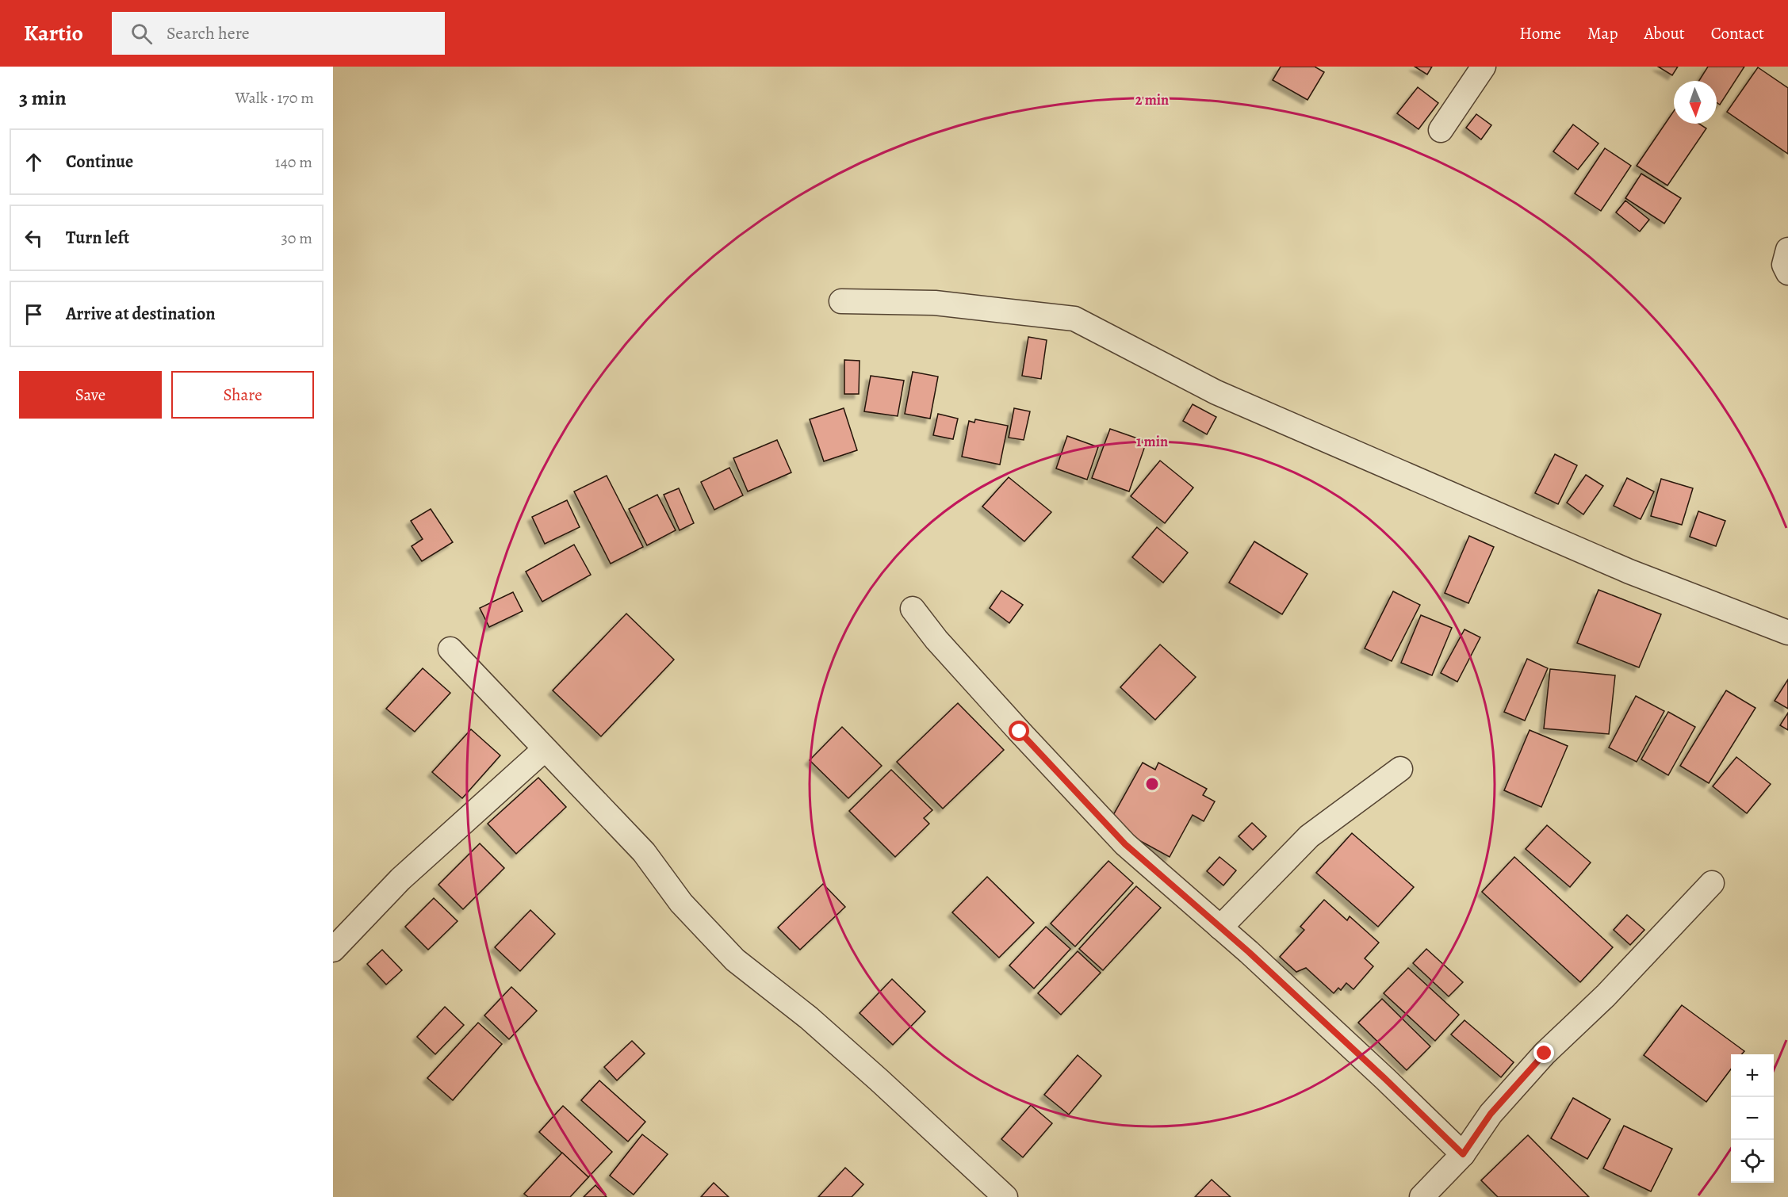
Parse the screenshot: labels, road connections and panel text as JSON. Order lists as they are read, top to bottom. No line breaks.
{"north":"bottom","page":{"header":"Kartio","search":"Search here","nav":["Home","Map","About","Contact"],"heading":["3 min","Walk · 170 m"],"list":[["Continue","140 m"],["Turn left","30 m"],"Arrive at destination"],"buttons":["Save","Share"],"map_buttons":["+","−"]},"rings":["2 min","1 min"]}
